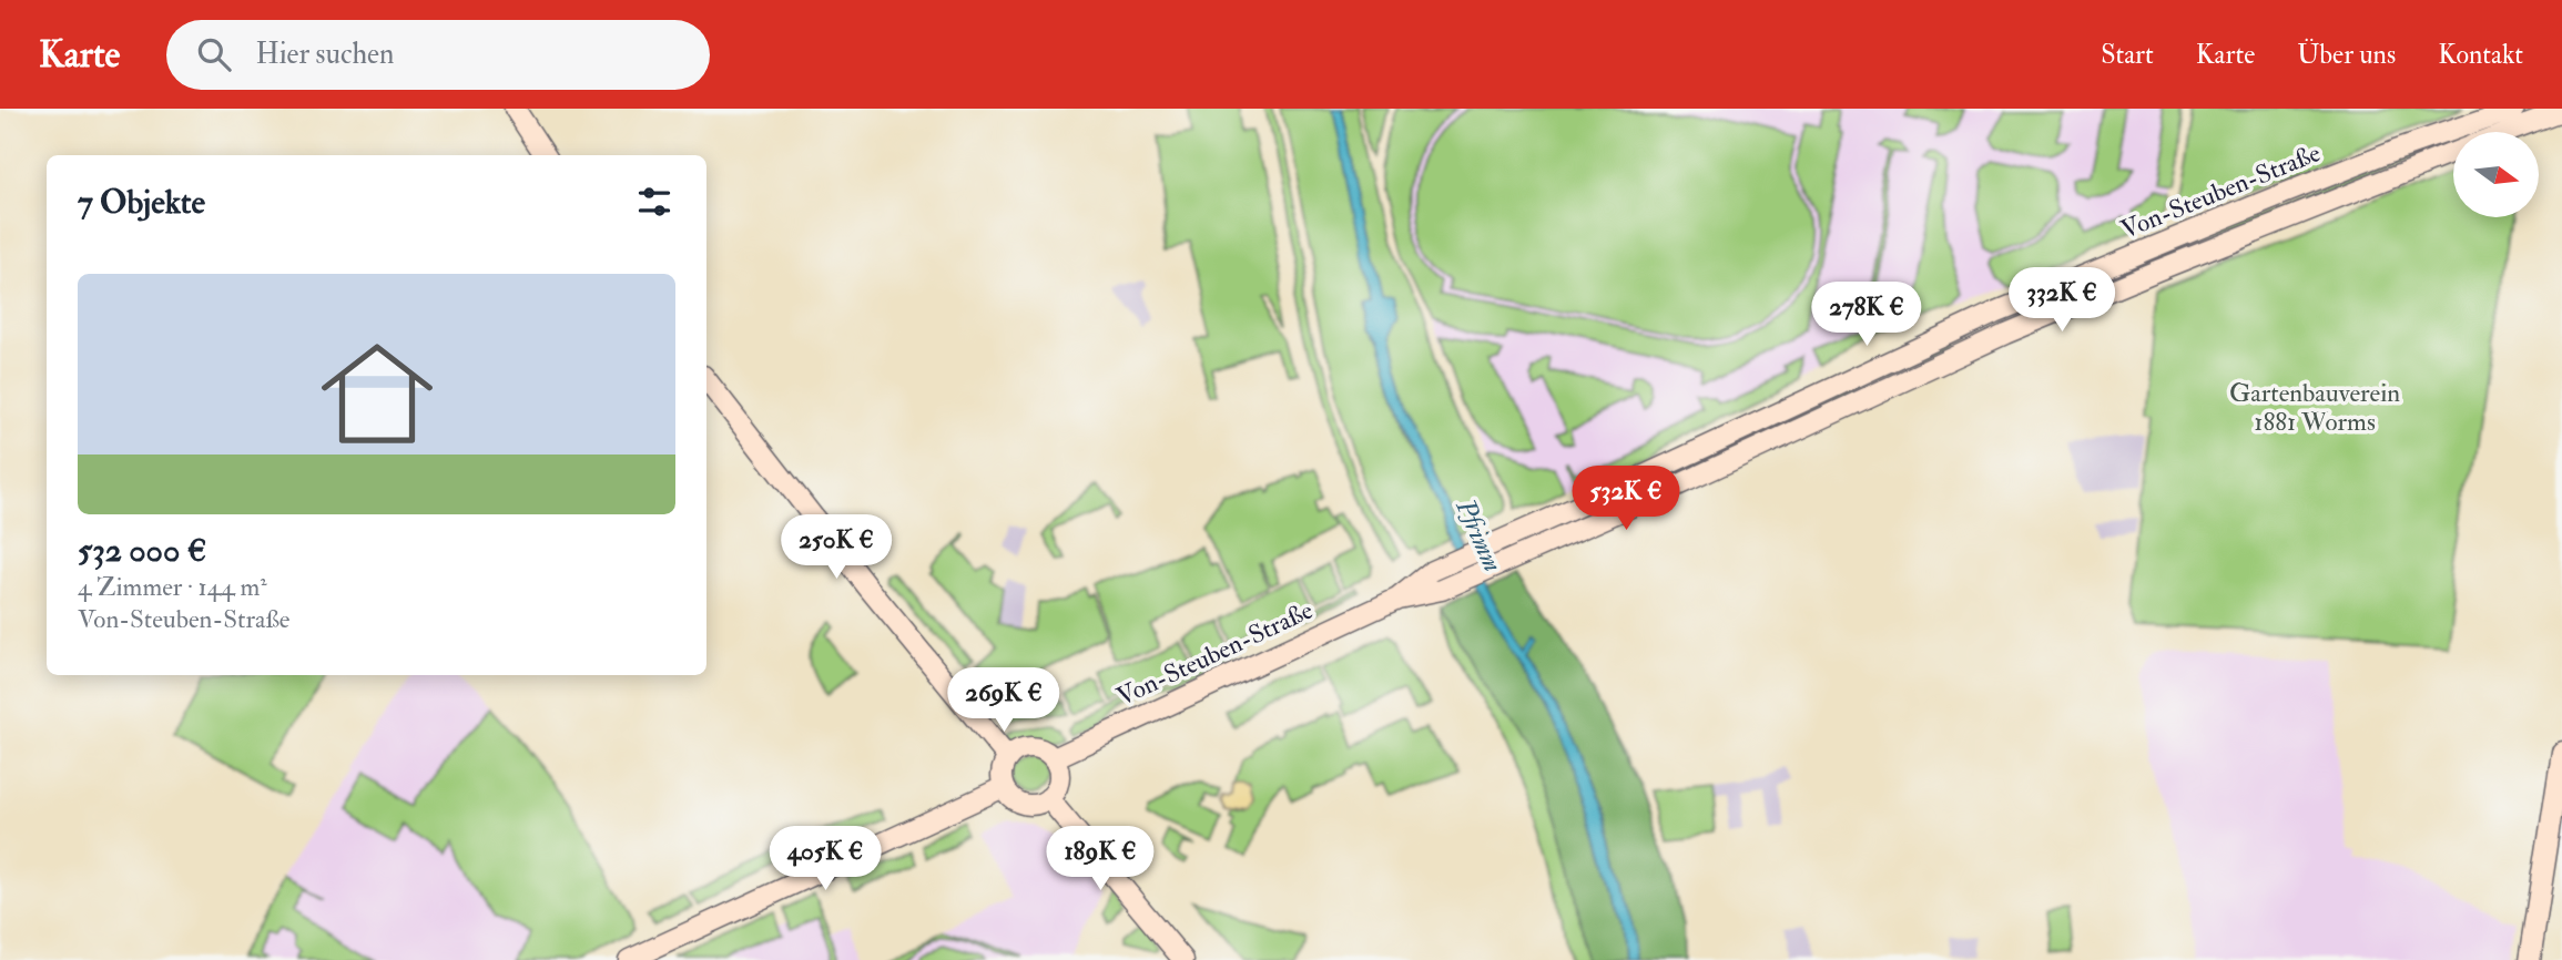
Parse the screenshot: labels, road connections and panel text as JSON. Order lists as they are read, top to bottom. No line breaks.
{"streets":{"street":["Von-Steuben-Straße"]},"water":["Pfrimm"],"parks":["Gartenbauverein 1881 Worms"],"north":"right","page":{"header":"Karte","search":"Hier suchen","nav":["Start","Karte","Über uns","Kontakt"],"heading":"7 Objekte","list":[{"name":"532 000 €","note":"4 Zimmer · 144 m² · Von-Steuben-Straße"}],"price":["332K €","278K €","532K €","250K €","269K €","405K €","189K €"]}}
